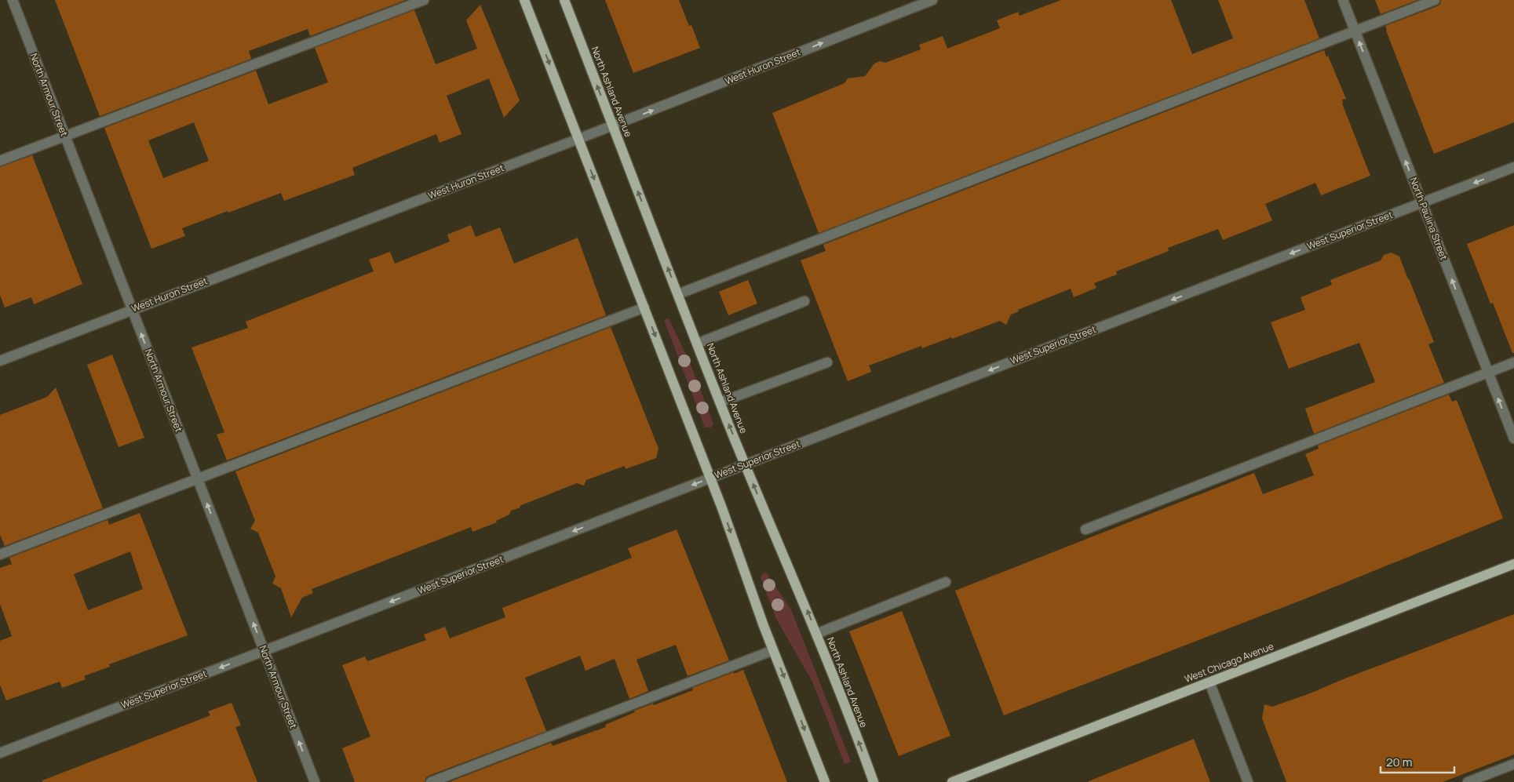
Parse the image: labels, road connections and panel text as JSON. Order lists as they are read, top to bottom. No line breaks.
{"streets":{"main road":["North Ashland Avenue","West Chicago Avenue"],"street":["West Huron Street","North Armour Street","North Paulina Street","West Superior Street"]},"crossings":[["West Huron Street","North Ashland Avenue"],["West Huron Street","North Armour Street"],["North Ashland Avenue","West Superior Street"],["North Armour Street","West Superior Street"],["North Paulina Street","West Superior Street"]],"one_way":["North Armour Street","North Paulina Street","West Superior Street"],"scale_bar":"20 m"}
